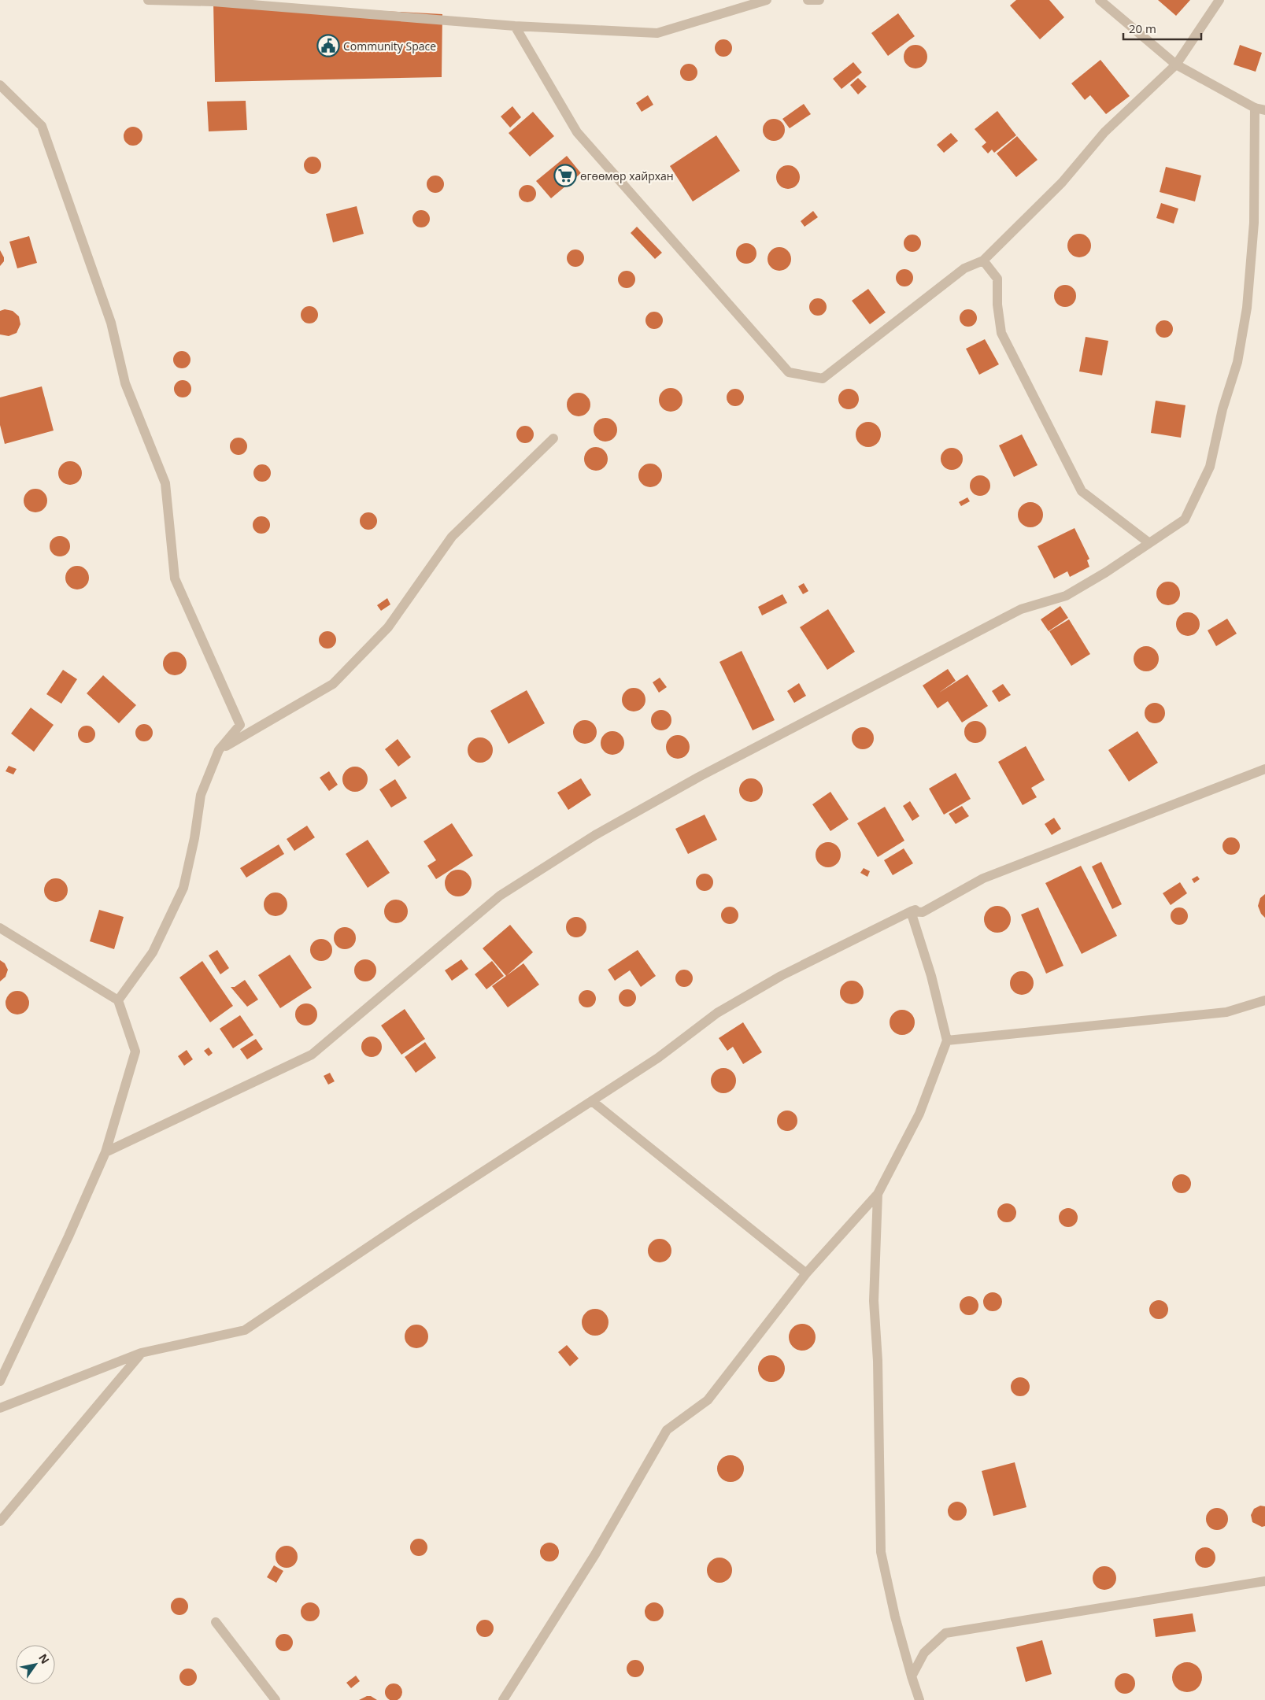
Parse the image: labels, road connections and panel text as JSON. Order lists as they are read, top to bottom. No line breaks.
{"places":{"public building":["Community Space"],"supermarket":["өгөөмөр хайрхан"]},"scale_bar":"20 m","north":"top right"}
